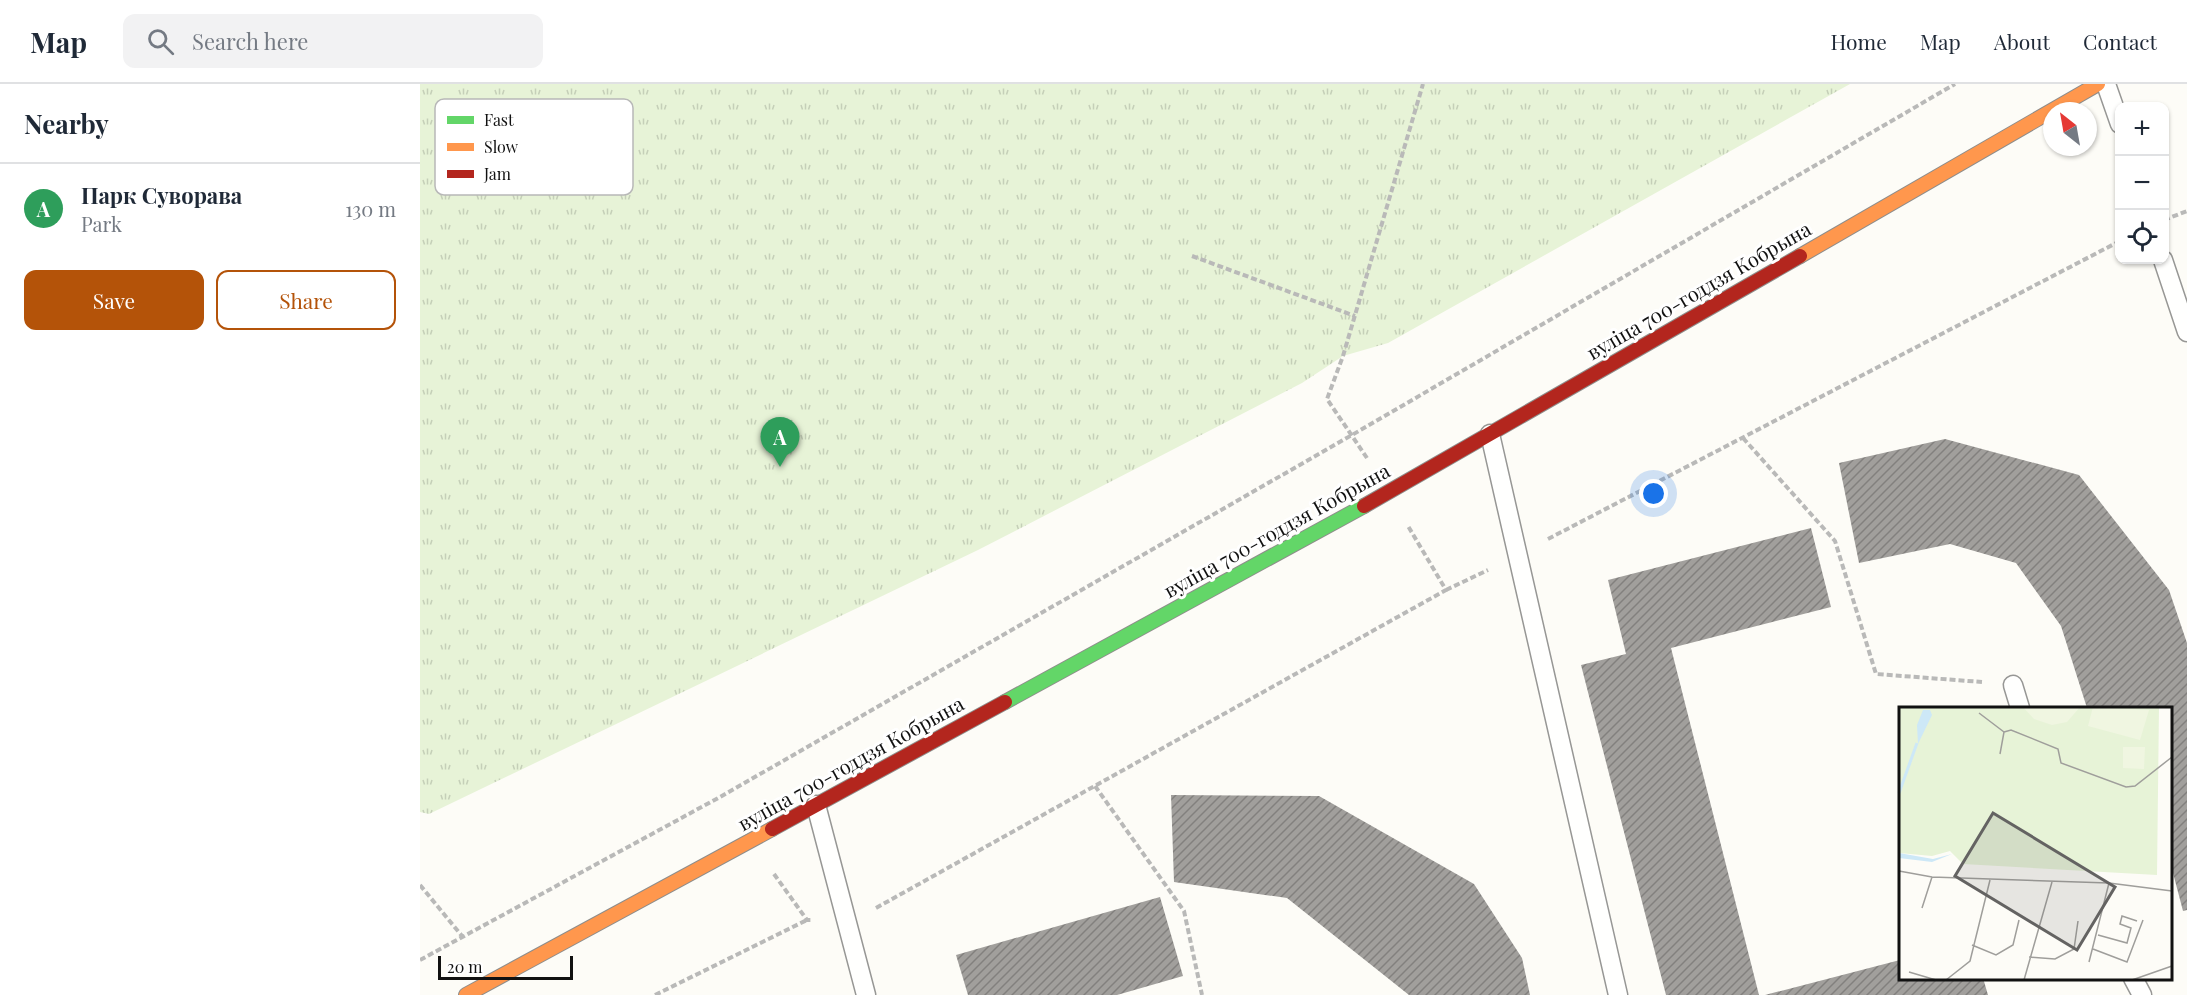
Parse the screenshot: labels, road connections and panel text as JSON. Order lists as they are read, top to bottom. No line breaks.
{"streets":{"street":["вуліца 700-годдзя Кобрына"]},"legend":["Fast","Slow","Jam"],"scale_bar":"20 m","north":"top left","page":{"header":"Map","search":"Search here","nav":["Home","Map","About","Contact"],"heading":"Nearby","map_buttons":["+","−"],"list":[{"mark":"A","name":"Парк Суворава","note":"Park","value":"130 m"}],"buttons":["Save","Share"],"pins":"A","scale":"20 m"}}
